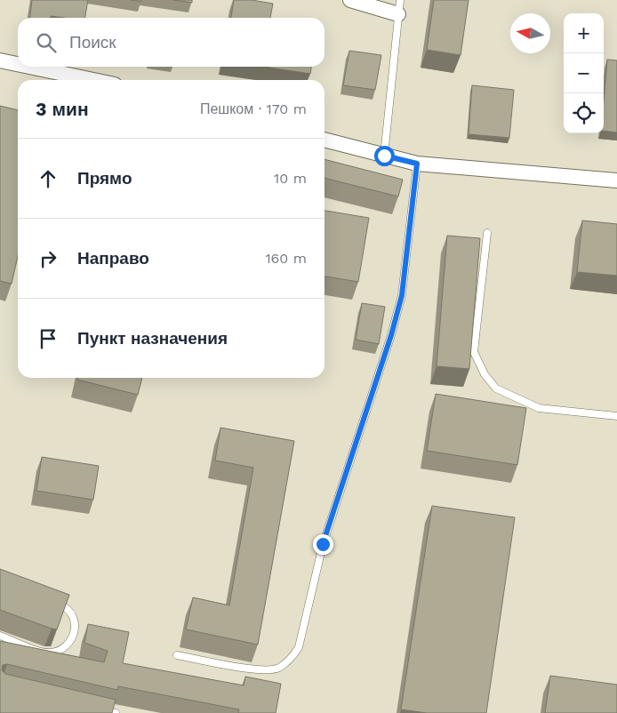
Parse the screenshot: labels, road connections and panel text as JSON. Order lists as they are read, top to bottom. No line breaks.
{"north":"left","page":{"map_buttons":["+","−"],"search":"Поиск","heading":["3 мин","Пешком · 170 m"],"list":[["Прямо","10 m"],["Направо","160 m"],"Пункт назначения"]}}
